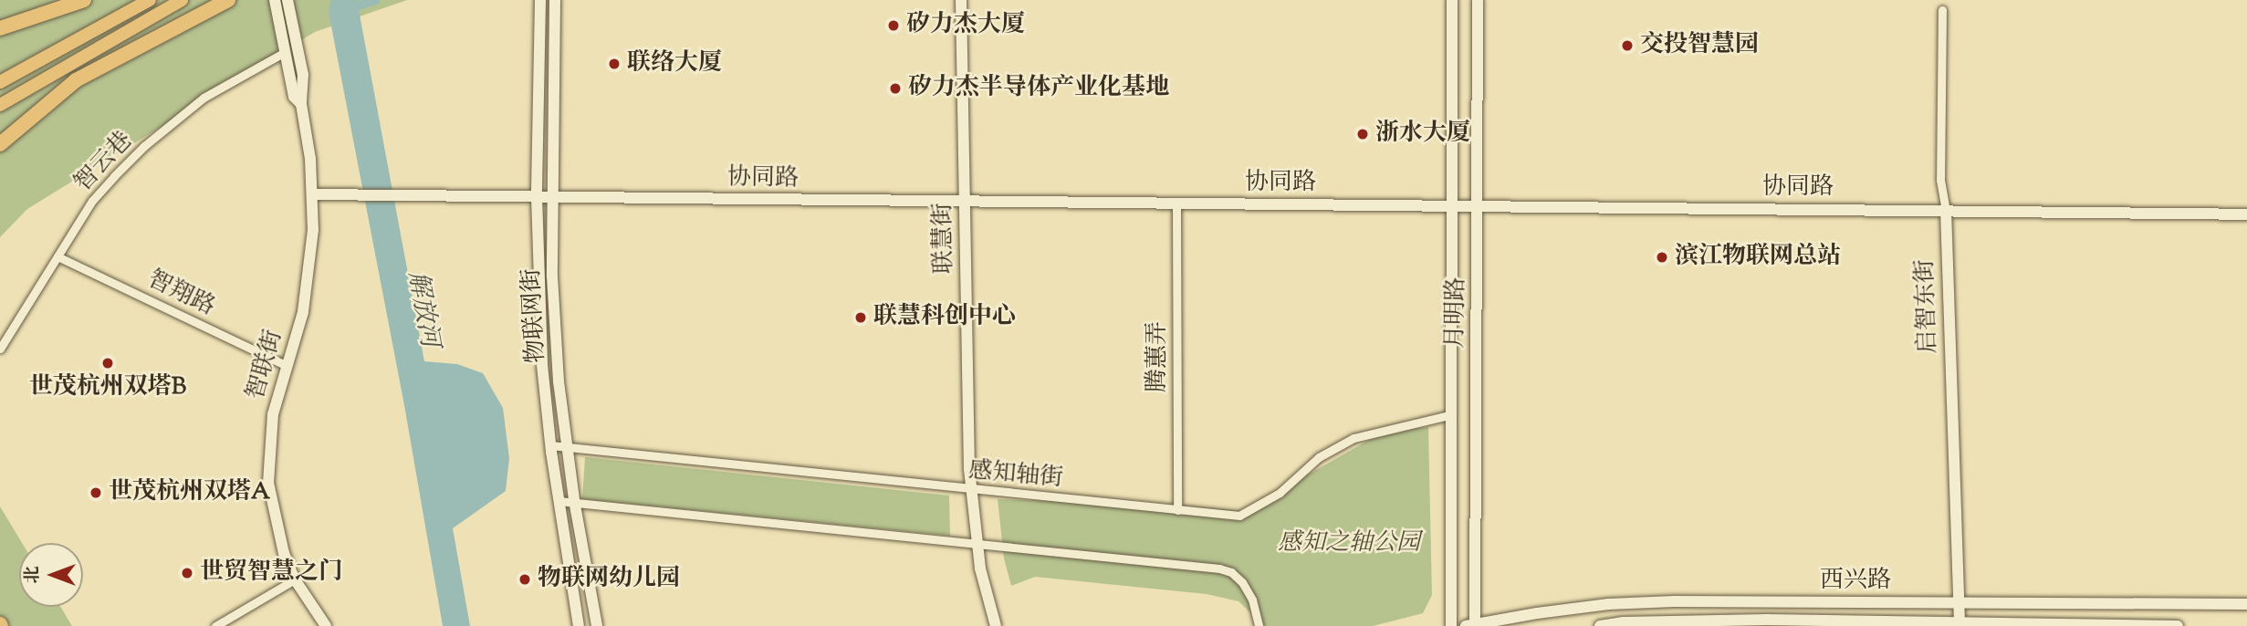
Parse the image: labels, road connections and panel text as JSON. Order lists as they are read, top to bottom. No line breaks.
{"streets":{"street":["智云巷","协同路","联慧街","智翔路","启智东街","月明路","物联网街","腾蕙弄","智联街","感知轴街","西兴路"]},"crossings":[["智云巷","智翔路"],["智云巷","智联街"],["协同路","联慧街"],["协同路","启智东街"],["协同路","月明路"],["协同路","物联网街"],["协同路","腾蕙弄"],["协同路","智联街"],["联慧街","感知轴街"],["智翔路","智联街"],["启智东街","西兴路"],["月明路","感知轴街"],["月明路","西兴路"],["物联网街","感知轴街"],["腾蕙弄","感知轴街"]],"water":["解放河"],"parks":["感知之轴公园"],"places":["矽力杰大厦","交投智慧园","联络大厦","矽力杰半导体产业化基地","浙水大厦","滨江物联网总站","联慧科创中心","世茂杭州双塔B","世茂杭州双塔A","世贸智慧之门","物联网幼儿园"],"north":"left"}
